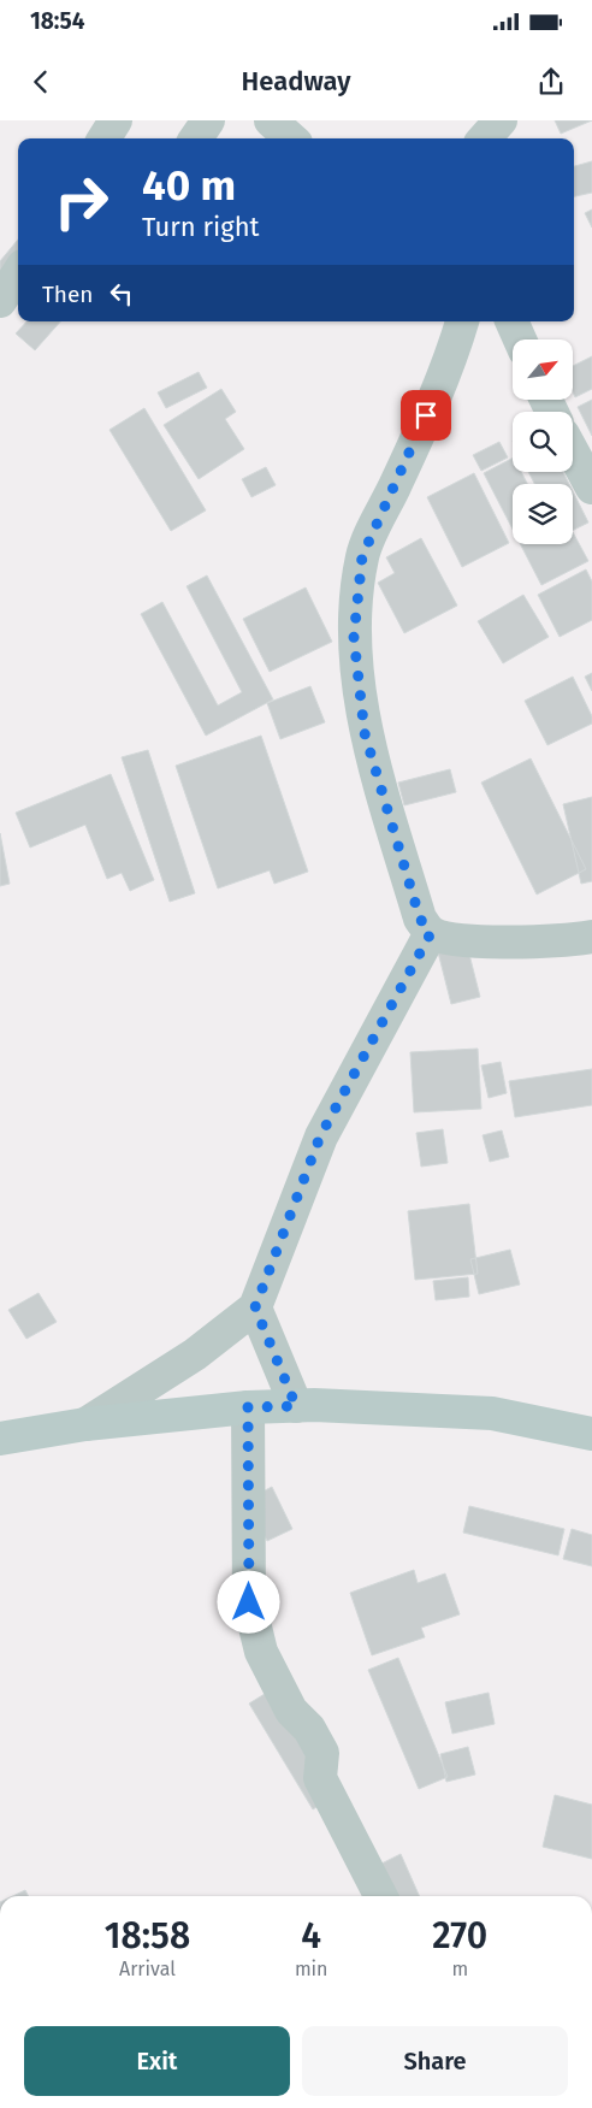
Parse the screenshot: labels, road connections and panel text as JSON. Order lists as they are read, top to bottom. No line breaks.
{"north":"top right","page":{"status":"18:54","header":"Headway","turn":["40 m","Turn right"],"then":"Then","eta":["18:58","Arrival","4","min","270","m"],"buttons":["Exit","Share"]}}
